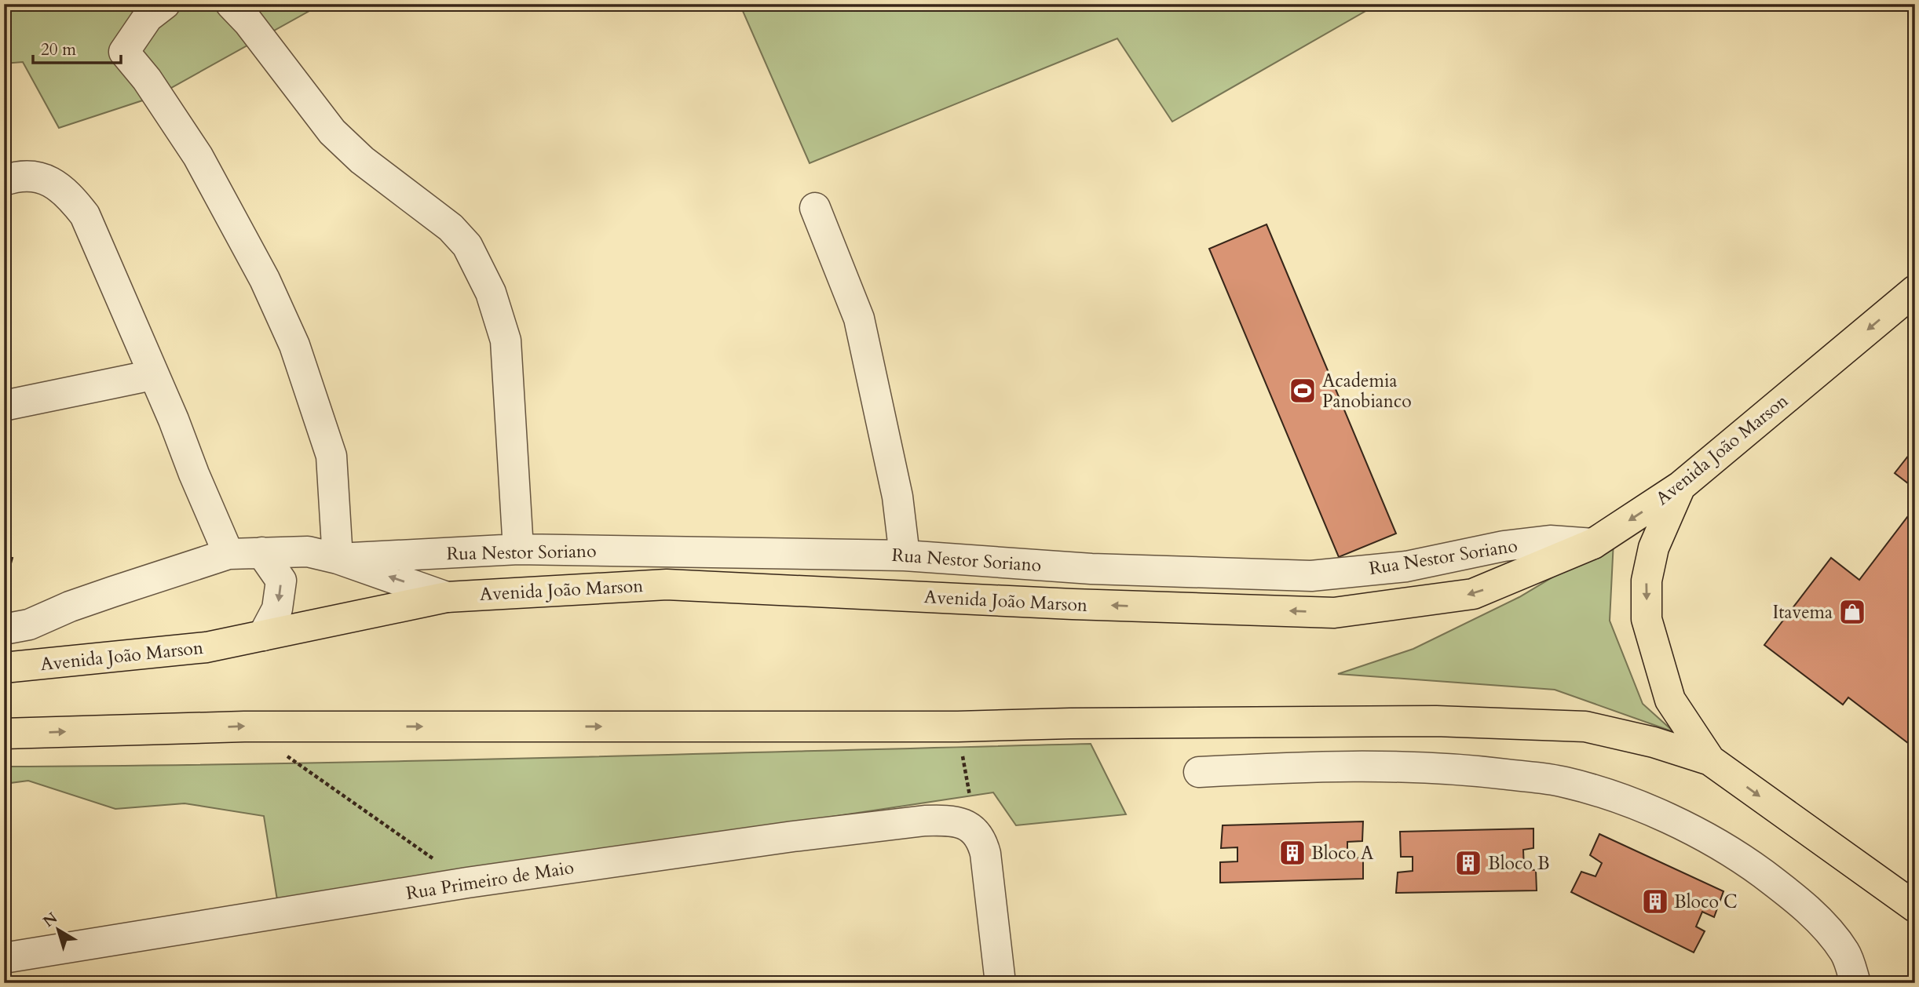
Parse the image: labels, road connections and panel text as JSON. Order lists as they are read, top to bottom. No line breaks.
{"streets":{"main road":["Avenida João Marson"],"street":["Rua Nestor Soriano","Rua Primeiro de Maio"]},"crossings":[["Avenida João Marson","Rua Nestor Soriano"]],"places":{"sports":["Academia Panobianco"],"shop":["Itavema"],"building":["Bloco A","Bloco B","Bloco C"]},"scale_bar":"20 m","north":"top left"}
